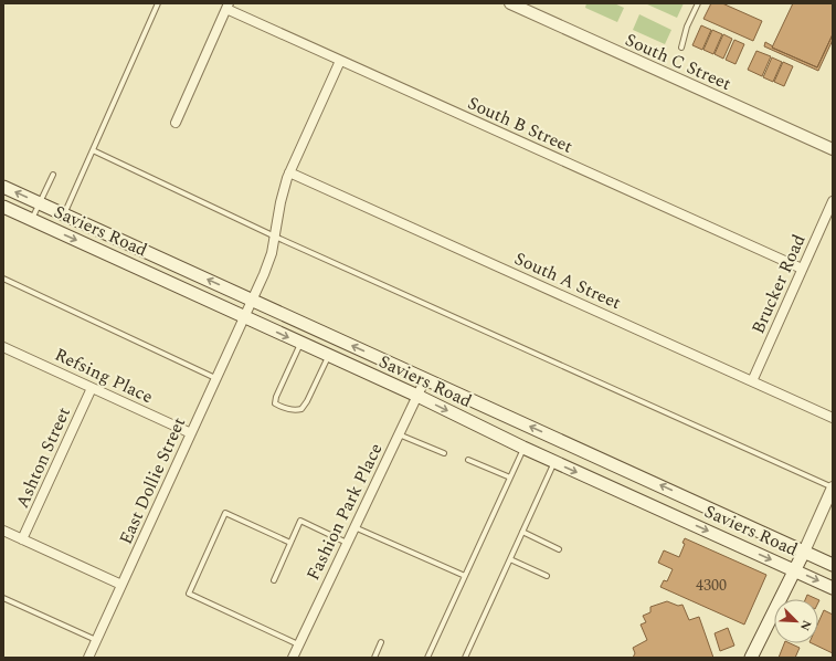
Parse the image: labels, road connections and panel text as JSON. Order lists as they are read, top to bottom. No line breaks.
{"streets":{"main road":["Saviers Road"],"street":["South C Street","South B Street","South A Street","Brucker Road","Refsing Place","Ashton Street","East Dollie Street","Fashion Park Place"]},"crossings":[["South B Street","Brucker Road"],["South B Street","East Dollie Street"],["Saviers Road","East Dollie Street"],["Saviers Road","Fashion Park Place"],["South A Street","Brucker Road"],["South A Street","East Dollie Street"],["Refsing Place","Ashton Street"],["Refsing Place","East Dollie Street"]],"house_numbers":["4300"],"north":"bottom right"}
